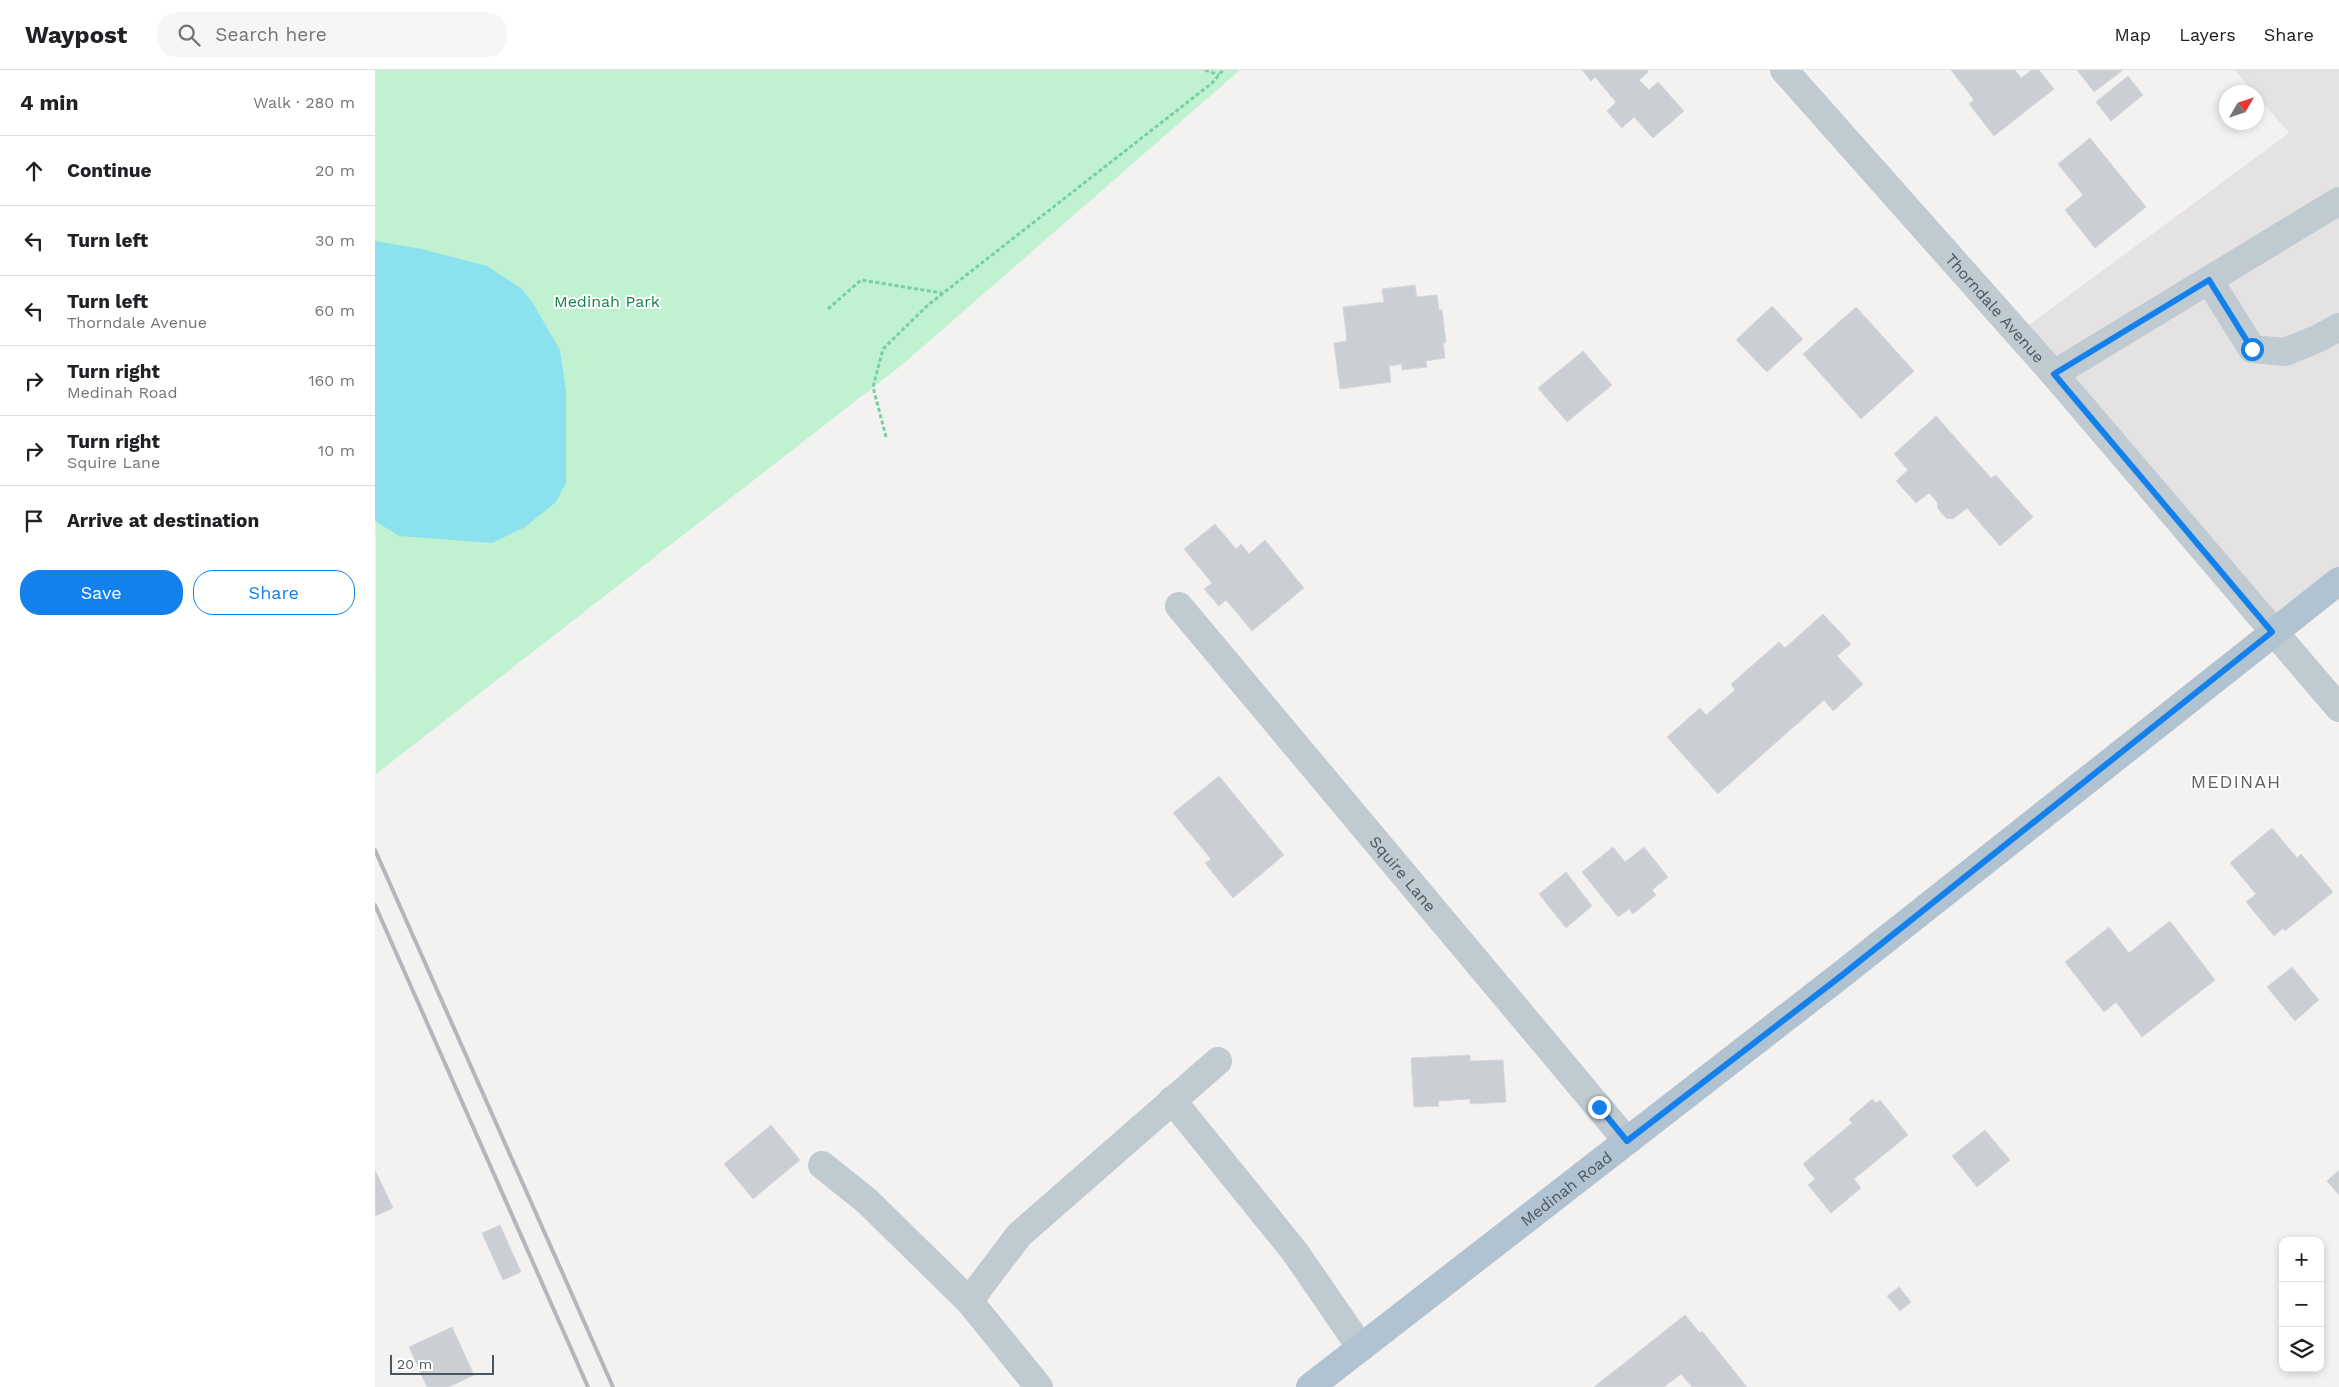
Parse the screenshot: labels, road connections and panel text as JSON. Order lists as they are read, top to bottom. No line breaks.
{"streets":{"main road":["Medinah Road"],"street":["Thorndale Avenue","Squire Lane"]},"crossings":[["Thorndale Avenue","Medinah Road"],["Squire Lane","Medinah Road"]],"districts":["MEDINAH"],"parks":["Medinah Park"],"scale_bar":"20 m","north":"top right","page":{"header":"Waypost","search":"Search here","nav":["Map","Layers","Share"],"heading":["4 min","Walk · 280 m"],"list":[["Continue","20 m"],["Turn left","30 m"],["Turn left","Thorndale Avenue","60 m"],["Turn right","Medinah Road","160 m"],["Turn right","Squire Lane","10 m"],"Arrive at destination"],"buttons":["Save","Share"],"map_buttons":["+","−"],"scale":"20 m"}}
